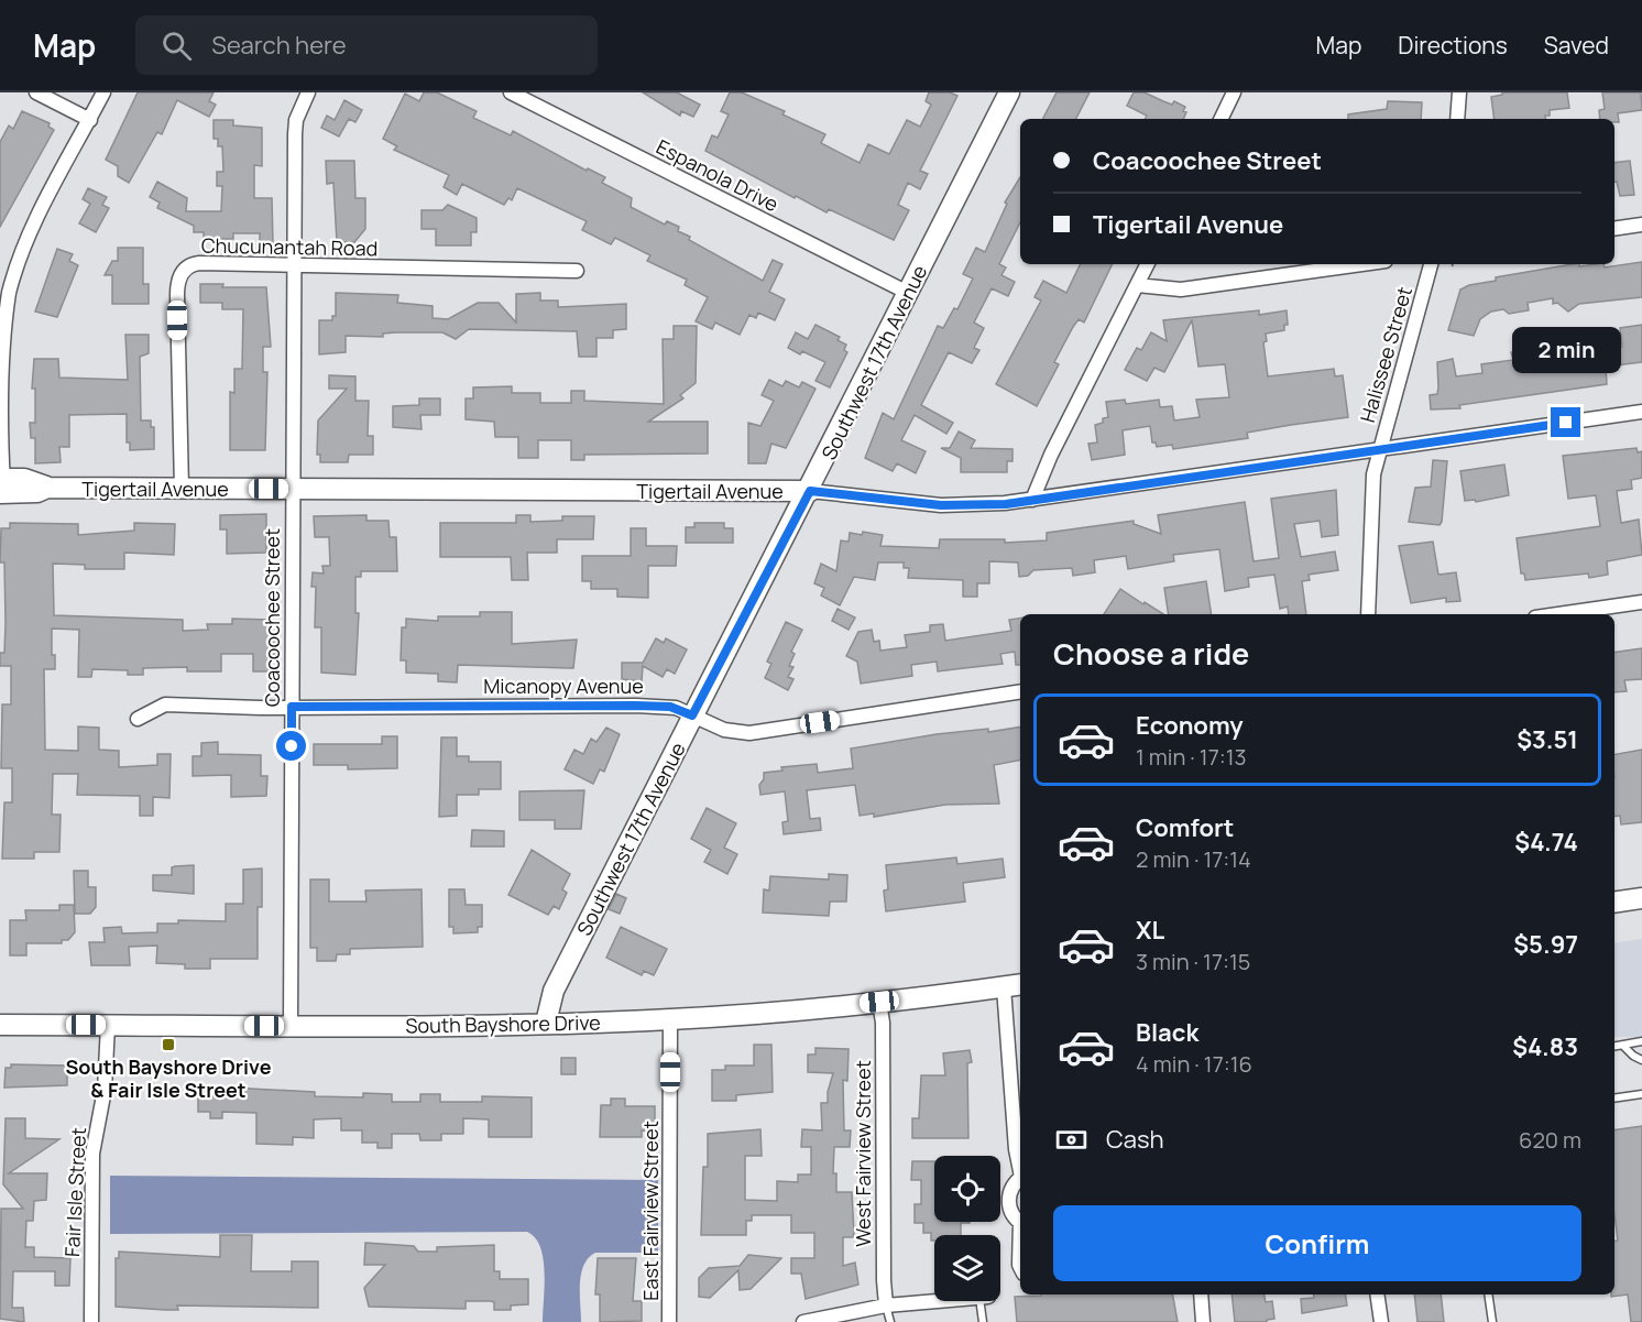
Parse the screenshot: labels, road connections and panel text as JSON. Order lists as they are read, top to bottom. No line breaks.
{"streets":{"main road":["Southwest 17th Avenue","Tigertail Avenue","South Bayshore Drive"],"street":["Espanola Drive","Chucunantah Road","Halissee Street","Coacoochee Street","Micanopy Avenue","West Fairview Street","Fair Isle Street","East Fairview Street"]},"crossings":[["Espanola Drive","Southwest 17th Avenue"],["Chucunantah Road","Tigertail Avenue"],["Chucunantah Road","Coacoochee Street"],["Halissee Street","Tigertail Avenue"],["Southwest 17th Avenue","Tigertail Avenue"],["Southwest 17th Avenue","Micanopy Avenue"],["Southwest 17th Avenue","South Bayshore Drive"],["Tigertail Avenue","Coacoochee Street"],["Coacoochee Street","Micanopy Avenue"],["Coacoochee Street","South Bayshore Drive"],["South Bayshore Drive","West Fairview Street"],["South Bayshore Drive","Fair Isle Street"],["South Bayshore Drive","East Fairview Street"]],"places":{"transit":["South Bayshore Drive & Fair Isle Street"]},"page":{"header":"Map","search":"Search here","nav":["Map","Directions","Saved"],"banner":["Coacoochee Street","Tigertail Avenue"],"bubble":"2 min","heading":"Choose a ride","list":[{"name":"Economy","note":"1 min · 17:13","value":"$3.51"},{"name":"Comfort","note":"2 min · 17:14","value":"$4.74"},{"name":"XL","note":"3 min · 17:15","value":"$5.97"},{"name":"Black","note":"4 min · 17:16","value":"$4.83"}],"pay":["Cash","620 m"],"buttons":"Confirm"}}
